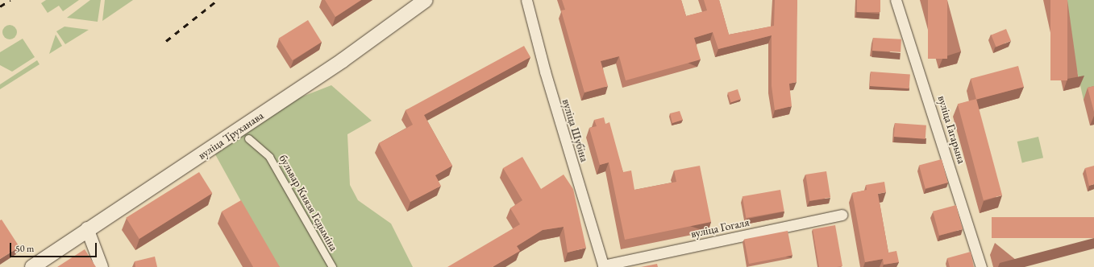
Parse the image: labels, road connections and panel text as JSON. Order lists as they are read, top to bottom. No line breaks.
{"streets":{"main road":["вуліца Труханава"],"street":["вуліца Гагарына","вуліца Шубіна","бульвар Князя Гедыміна","вуліца Гогаля"]},"crossings":[["вуліца Шубіна","вуліца Гогаля"]],"scale_bar":"50 m"}
